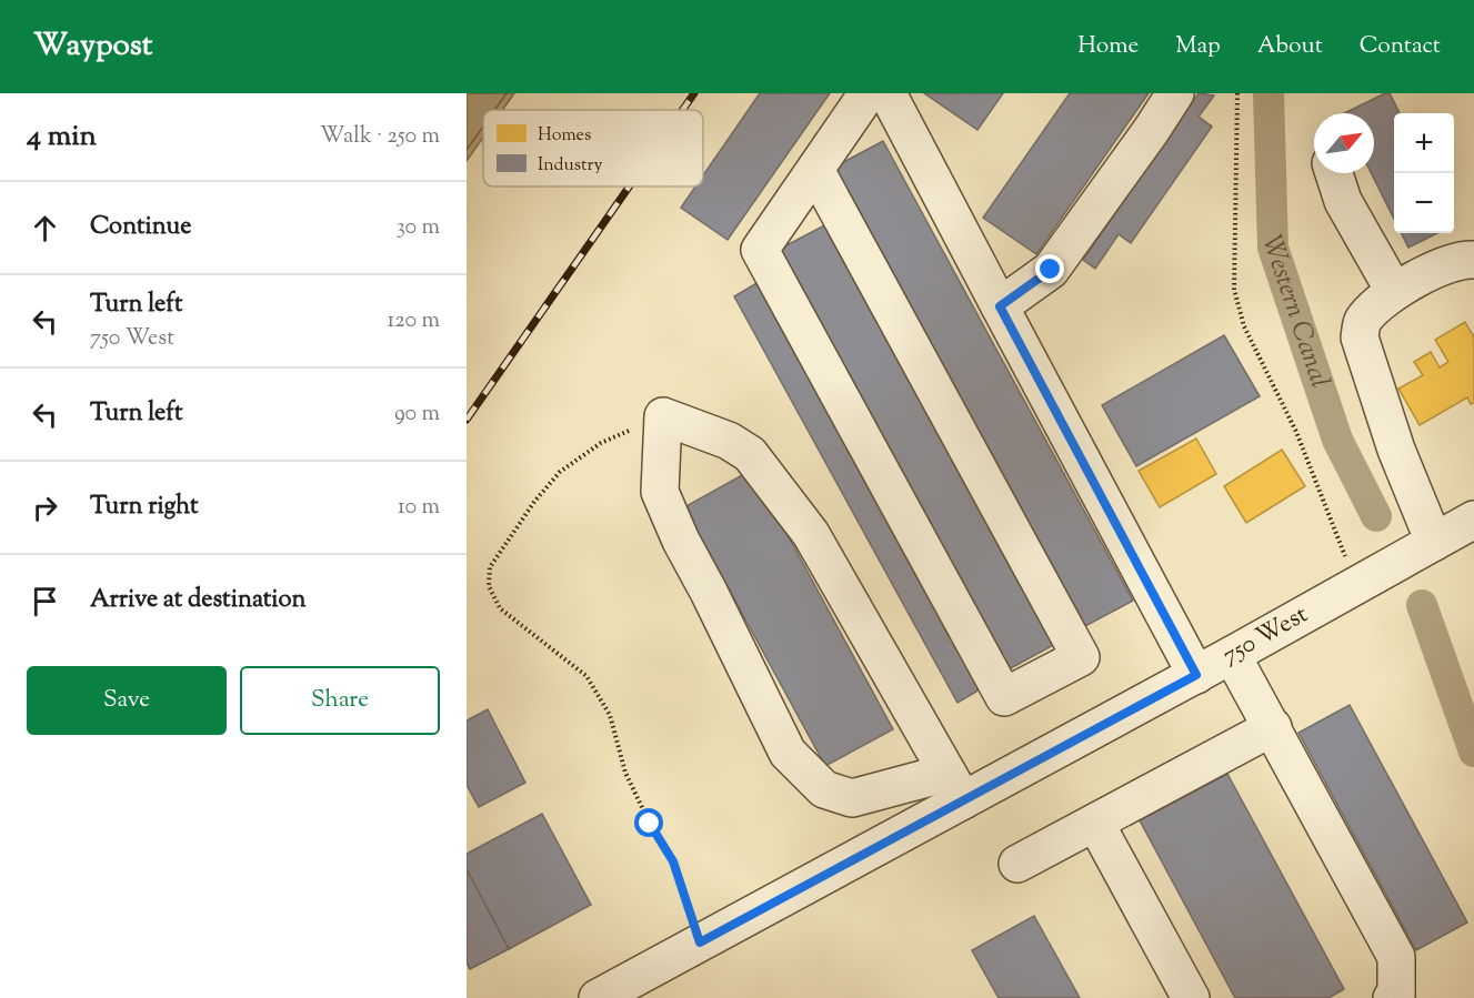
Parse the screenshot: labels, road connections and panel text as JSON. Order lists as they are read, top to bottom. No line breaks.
{"streets":{"street":["750 West"]},"water":["Western Canal"],"legend":["Homes","Industry"],"north":"top right","page":{"header":"Waypost","nav":["Home","Map","About","Contact"],"heading":["4 min","Walk · 250 m"],"map_buttons":["+","−"],"list":[["Continue","30 m"],["Turn left","750 West","120 m"],["Turn left","90 m"],["Turn right","10 m"],"Arrive at destination"],"buttons":["Save","Share"]}}
